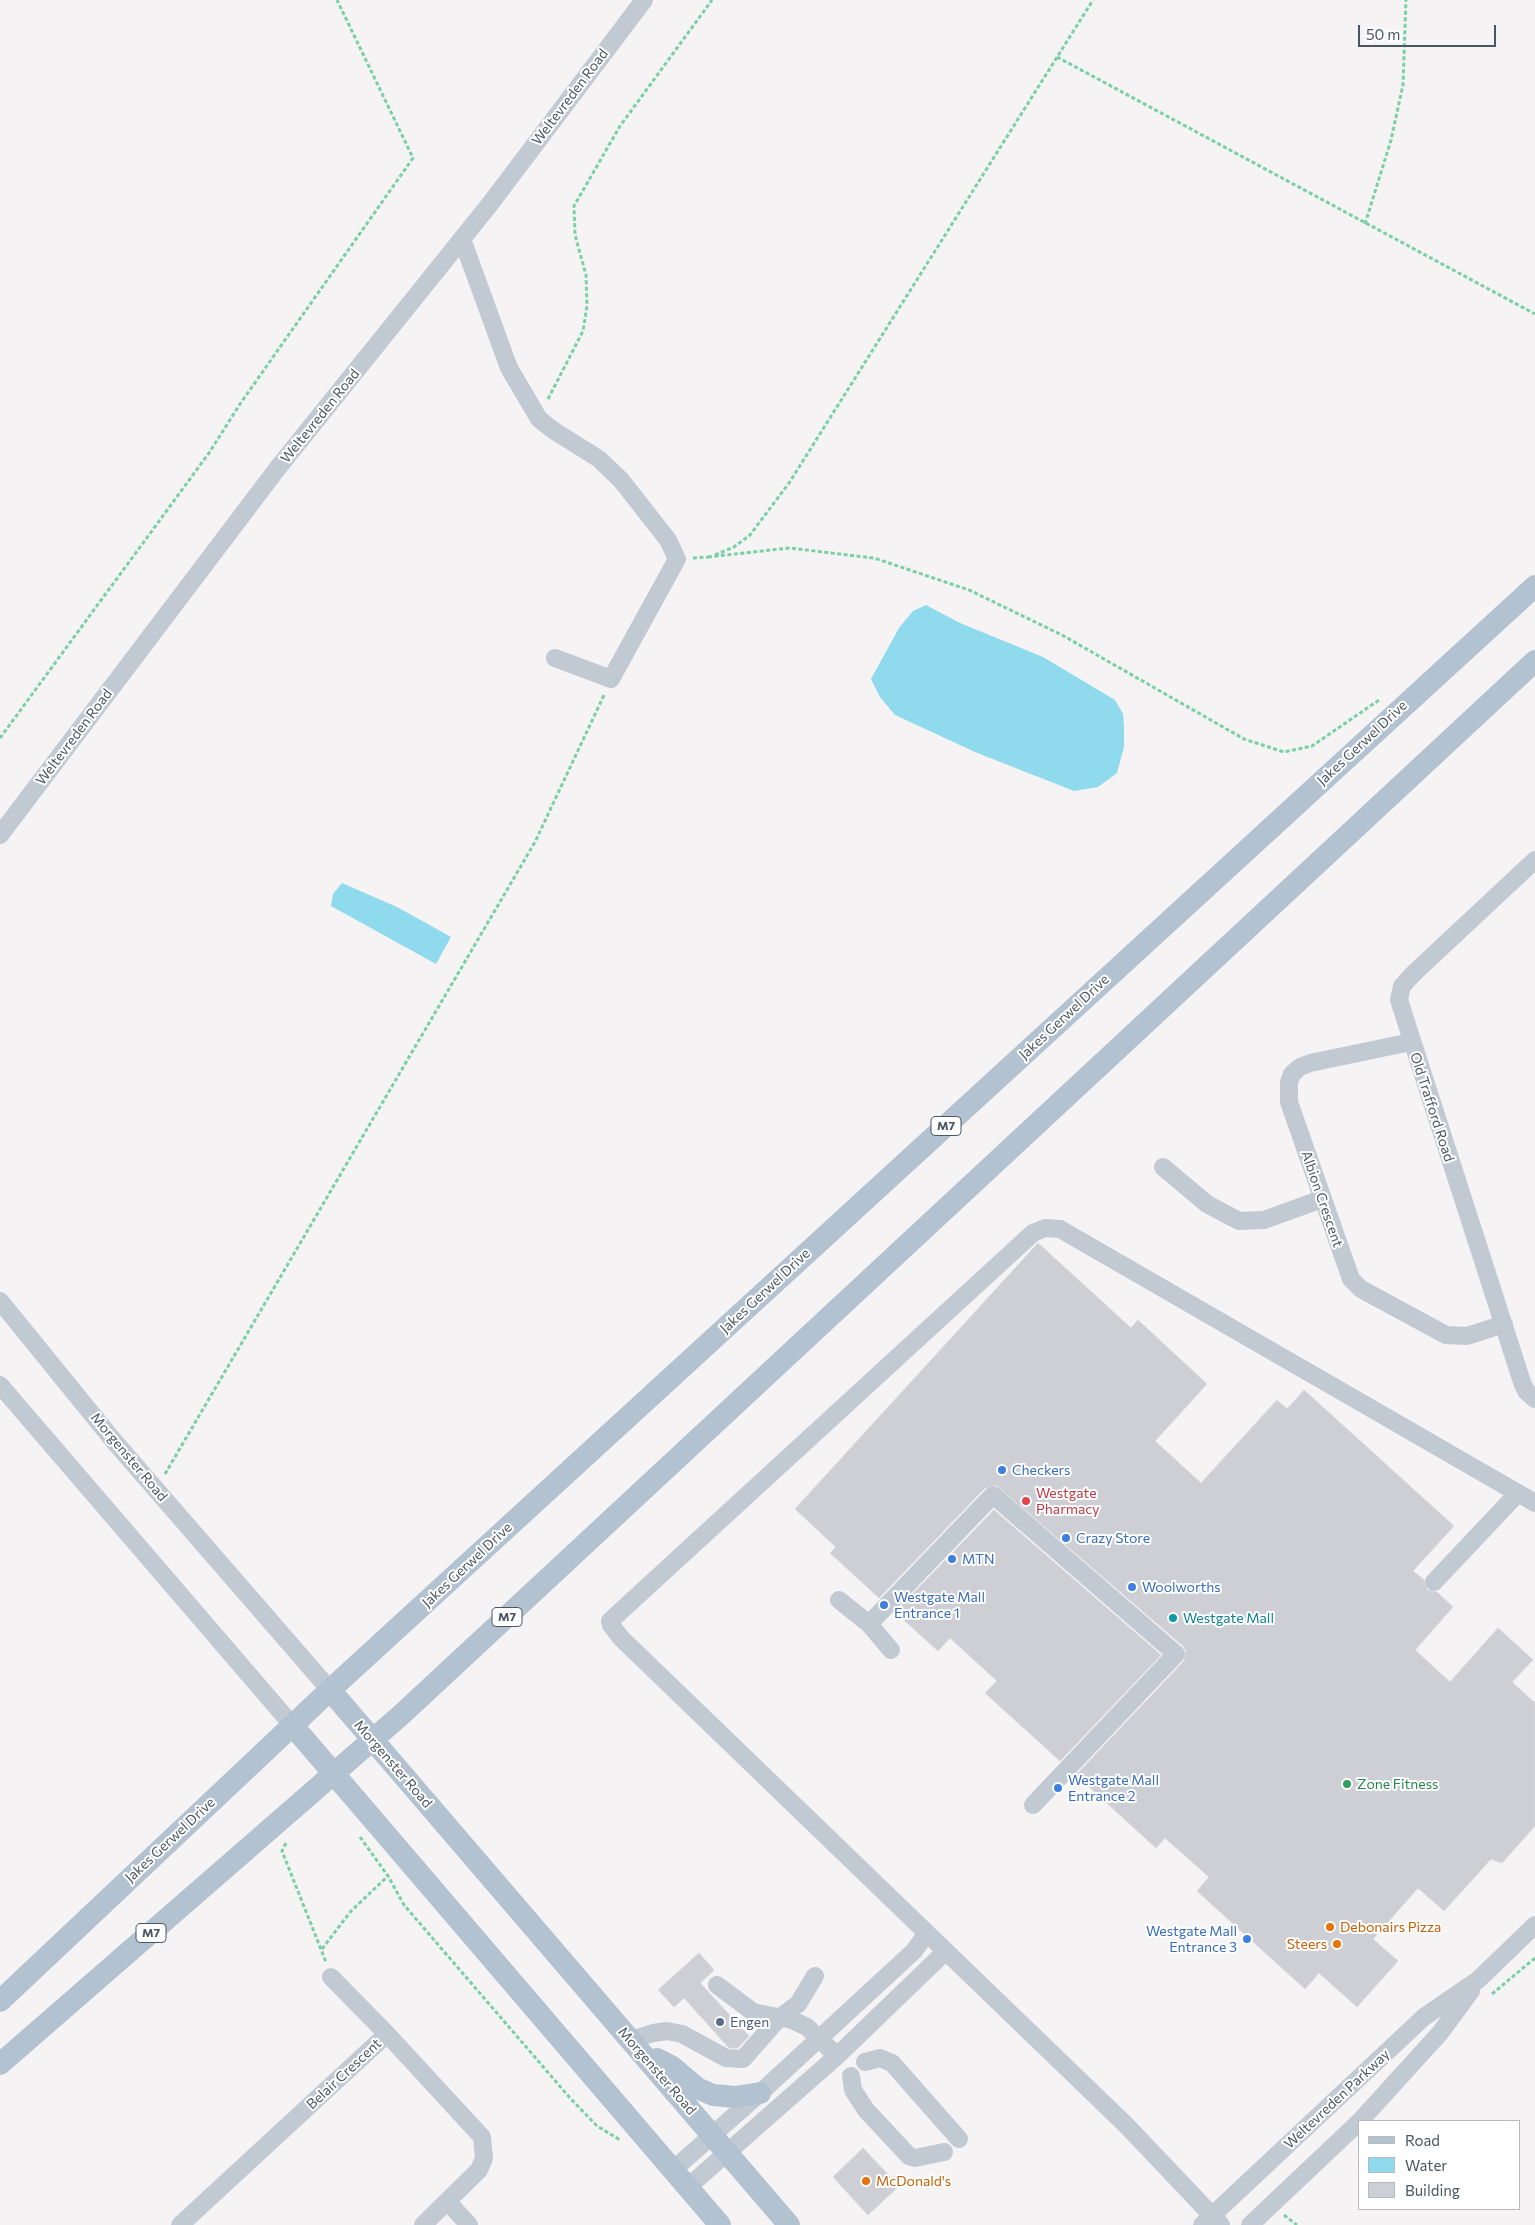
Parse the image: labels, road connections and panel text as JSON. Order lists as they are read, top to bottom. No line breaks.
{"streets":{"main road":["Jakes Gerwel Drive","M7","Morgenster Road"],"street":["Weltevreden Road","Old Trafford Road","Albion Crescent","Belair Crescent","Weltevreden Parkway"]},"crossings":[["Jakes Gerwel Drive","Morgenster Road"],["Old Trafford Road","Albion Crescent"],["M7","Morgenster Road"]],"places":["Checkers","Westgate Pharmacy","Crazy Store","MTN","Woolworths","Westgate Mall Entrance 1","Westgate Mall","Zone Fitness","Westgate Mall Entrance 2","Debonairs Pizza","Westgate Mall Entrance 3","Steers","Engen","McDonald's"],"legend":["Road","Water","Building"],"scale_bar":"50 m"}
